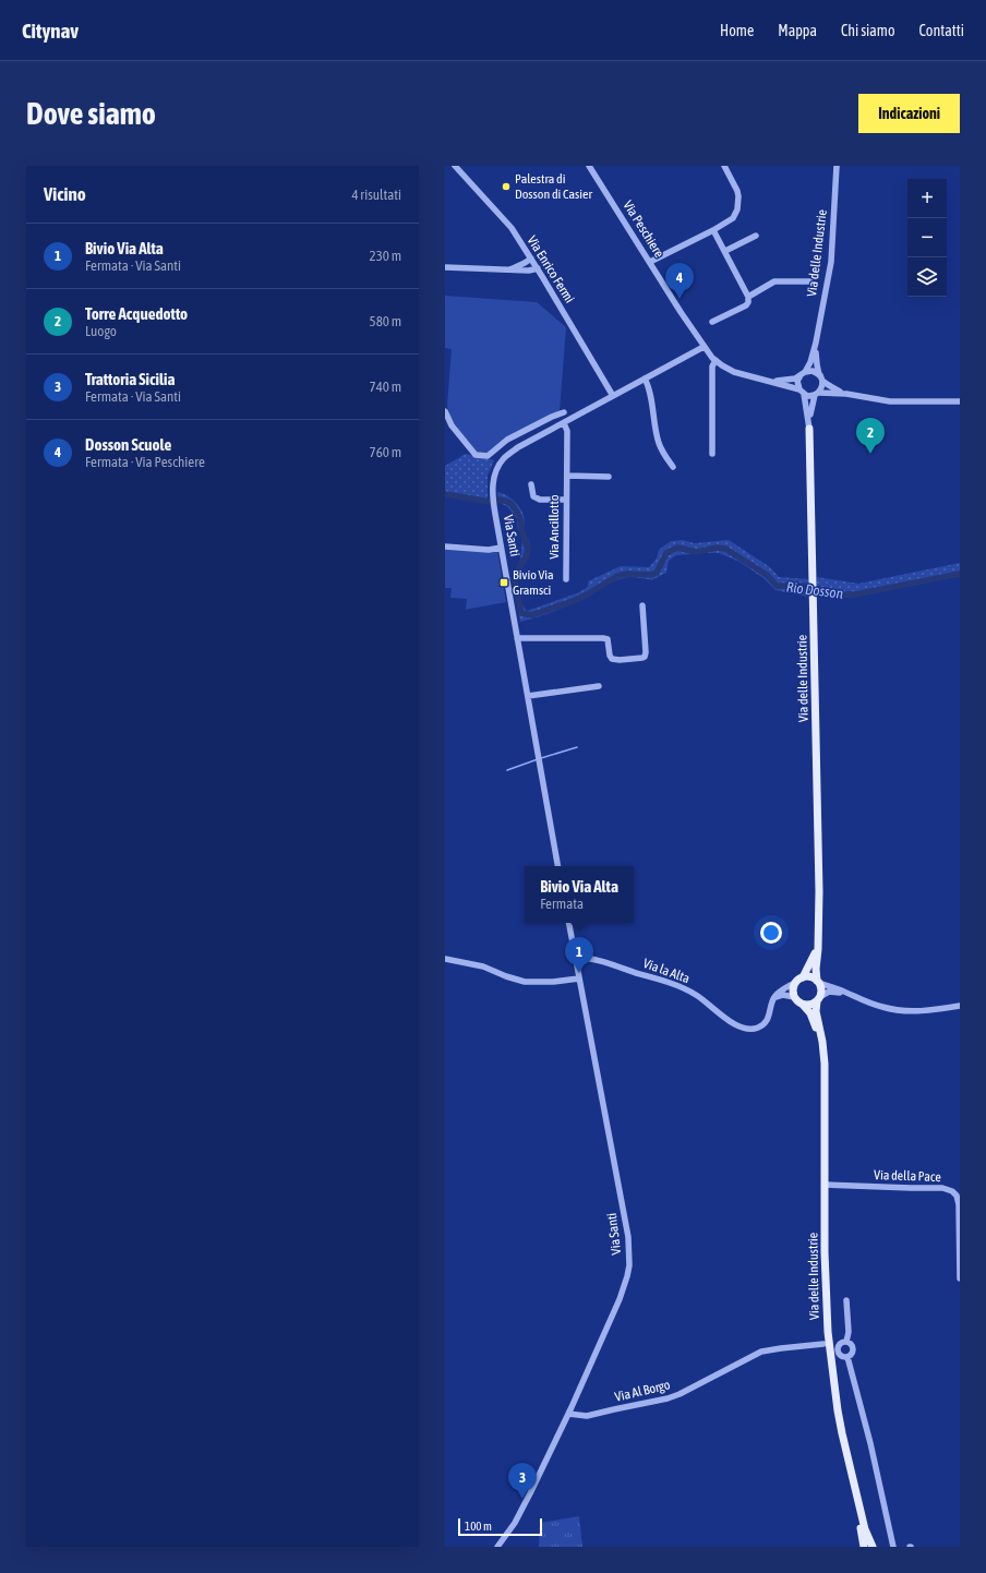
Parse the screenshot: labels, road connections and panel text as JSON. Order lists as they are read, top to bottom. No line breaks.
{"streets":{"main road":["Via delle Industrie"],"street":["Via Peschiere","Via Enrico Fermi","Via Ancillotto","Via Santi","Via la Alta","Via della Pace","Via Al Borgo"]},"crossings":[["Via Peschiere","Via delle Industrie"],["Via Peschiere","Via Santi"],["Via delle Industrie","Via della Pace"],["Via delle Industrie","Via Al Borgo"],["Via Enrico Fermi","Via Santi"],["Via Ancillotto","Via Santi"],["Via Santi","Via la Alta"],["Via Santi","Via Al Borgo"]],"water":["Rio Dosson"],"places":{"other":["Palestra di Dosson di Casier"],"transit":["Bivio Via Gramsci"]},"scale_bar":"100 m","page":{"header":"Citynav","nav":["Home","Mappa","Chi siamo","Contatti"],"buttons":"Indicazioni","title":"Dove siamo","heading":["Vicino","4 risultati"],"map_buttons":["+","−"],"list":[{"mark":"1","name":"Bivio Via Alta","note":"Fermata · Via Santi","value":"230 m"},{"mark":"2","name":"Torre Acquedotto","note":"Luogo","value":"580 m"},{"mark":"3","name":"Trattoria Sicilia","note":"Fermata · Via Santi","value":"740 m"},{"mark":"4","name":"Dosson Scuole","note":"Fermata · Via Peschiere","value":"760 m"}],"pins":["4","2","1","3"],"popup":["Bivio Via Alta","Fermata"],"scale":"100 m"}}
